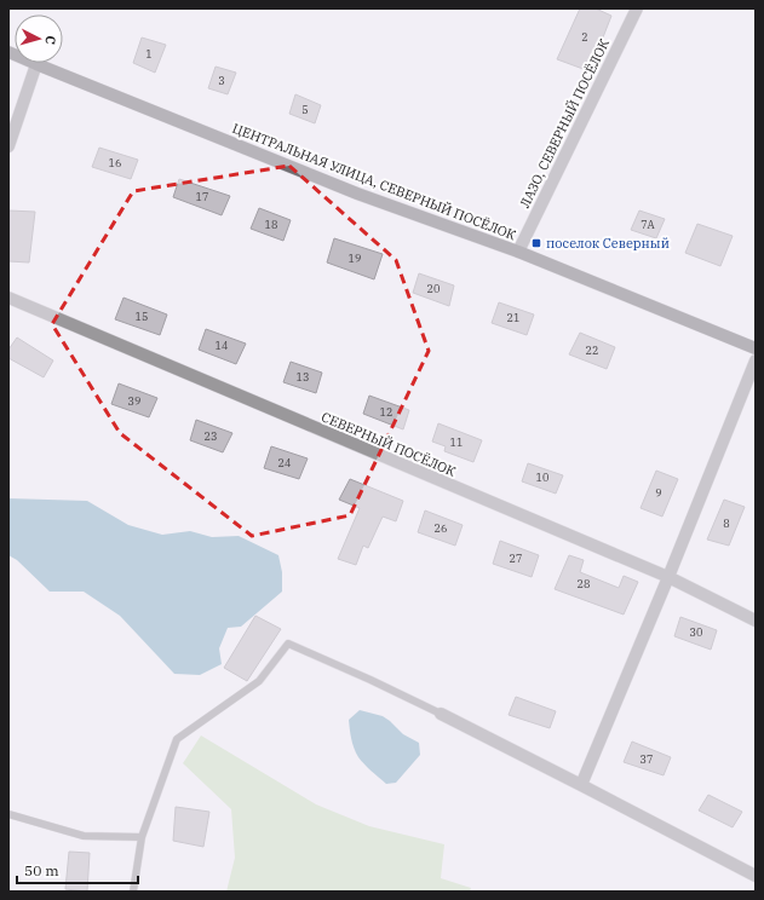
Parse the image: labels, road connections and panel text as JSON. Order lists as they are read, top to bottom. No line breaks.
{"streets":{"street":["ЛАЗО, СЕВЕРНЫЙ ПОСЁЛОК","ЦЕНТРАЛЬНАЯ УЛИЦА, СЕВЕРНЫЙ ПОСЁЛОК","СЕВЕРНЫЙ ПОСЁЛОК"]},"crossings":[["ЛАЗО, СЕВЕРНЫЙ ПОСЁЛОК","ЦЕНТРАЛЬНАЯ УЛИЦА, СЕВЕРНЫЙ ПОСЁЛОК"]],"places":{"transit":["поселок Северный"]},"house_numbers":["2","1","3","5","16","17","18","7А","19","20","15","21","14","22","13","39","12","23","11","24","10","9","8","26","27","28","30","37"],"scale_bar":"50 m","north":"right"}
